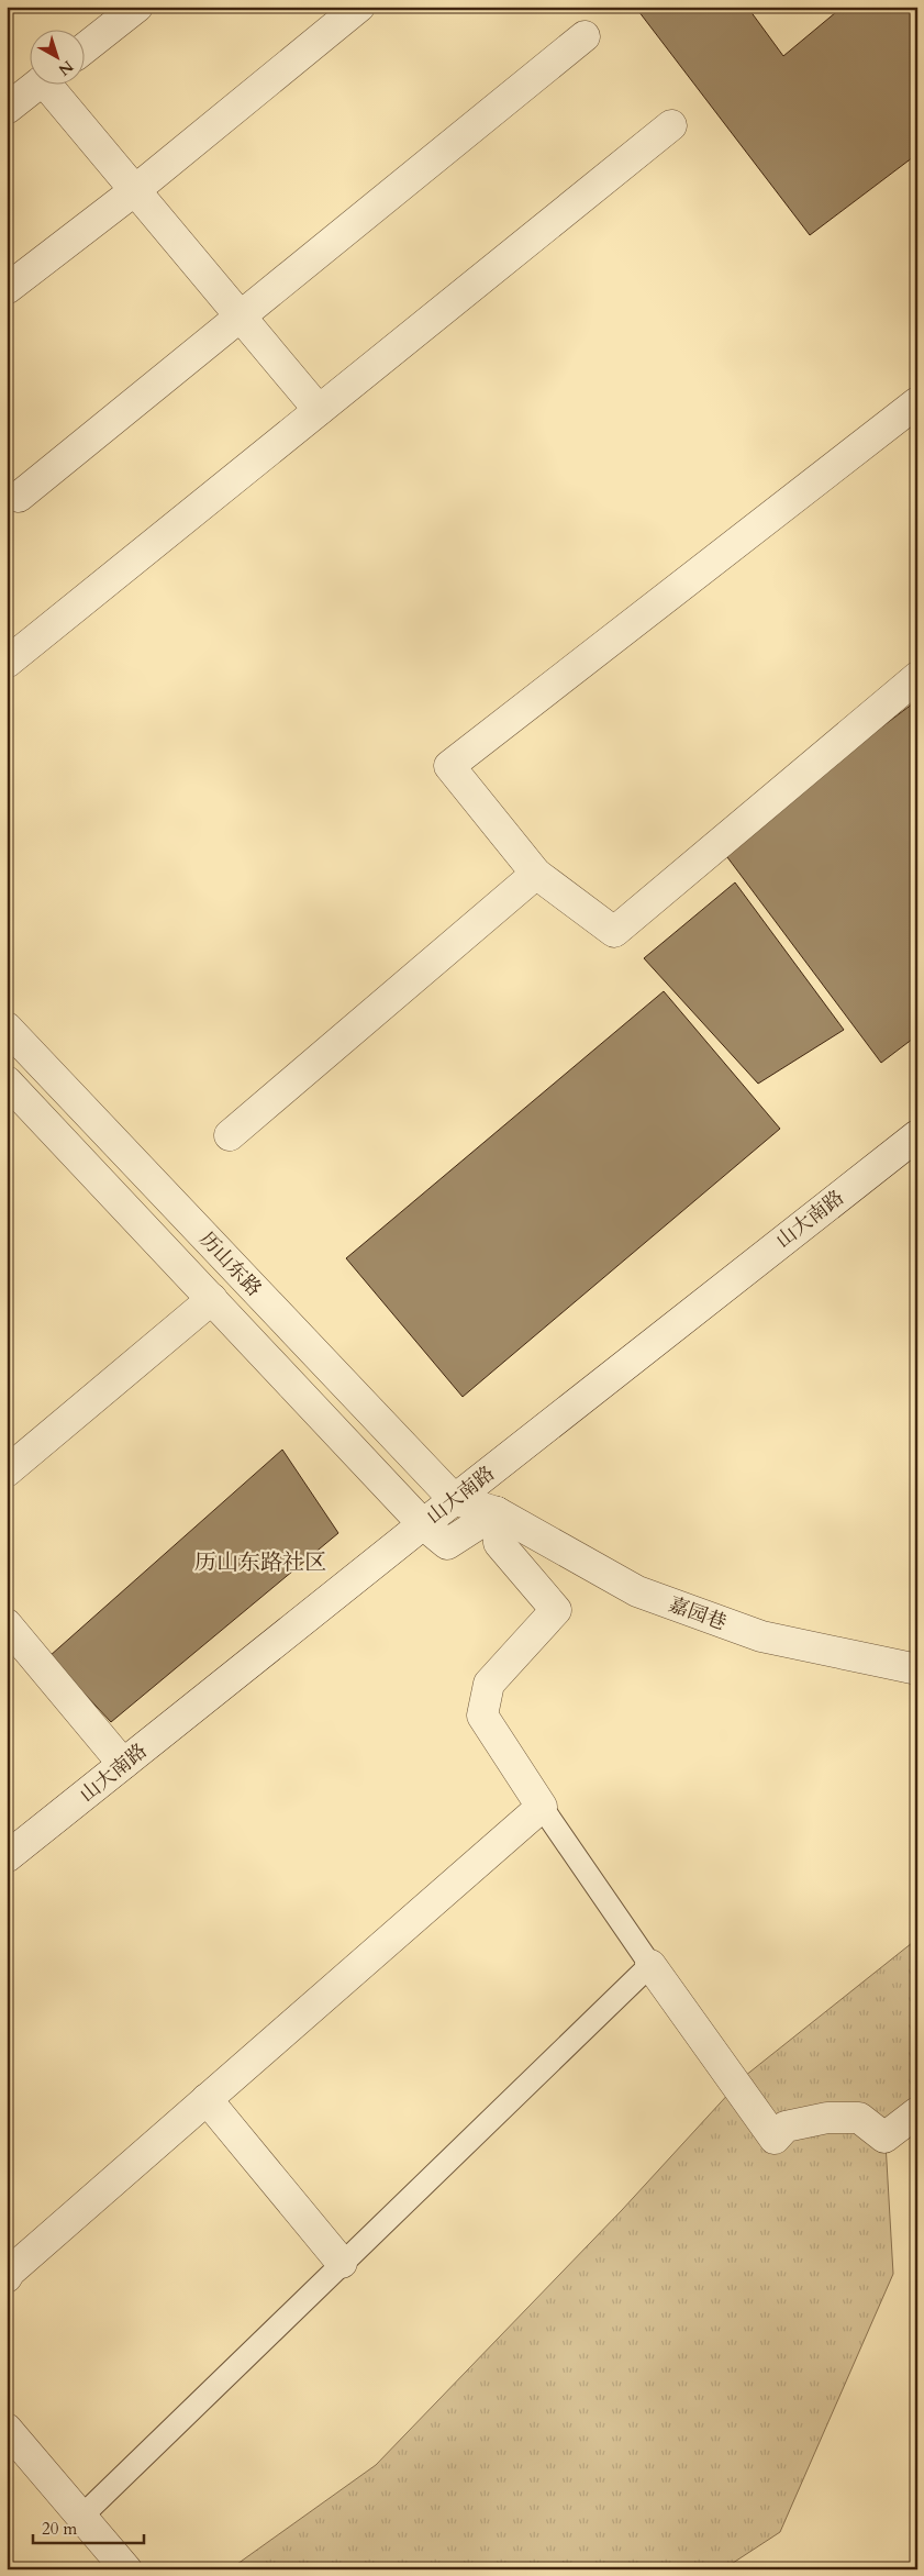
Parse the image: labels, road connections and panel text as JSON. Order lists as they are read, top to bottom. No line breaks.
{"streets":{"street":["山大南路","历山东路","嘉园巷"]},"crossings":[["山大南路","历山东路"],["山大南路","嘉园巷"],["历山东路","嘉园巷"]],"districts":["历山东路社区"],"scale_bar":"20 m","north":"bottom right"}
